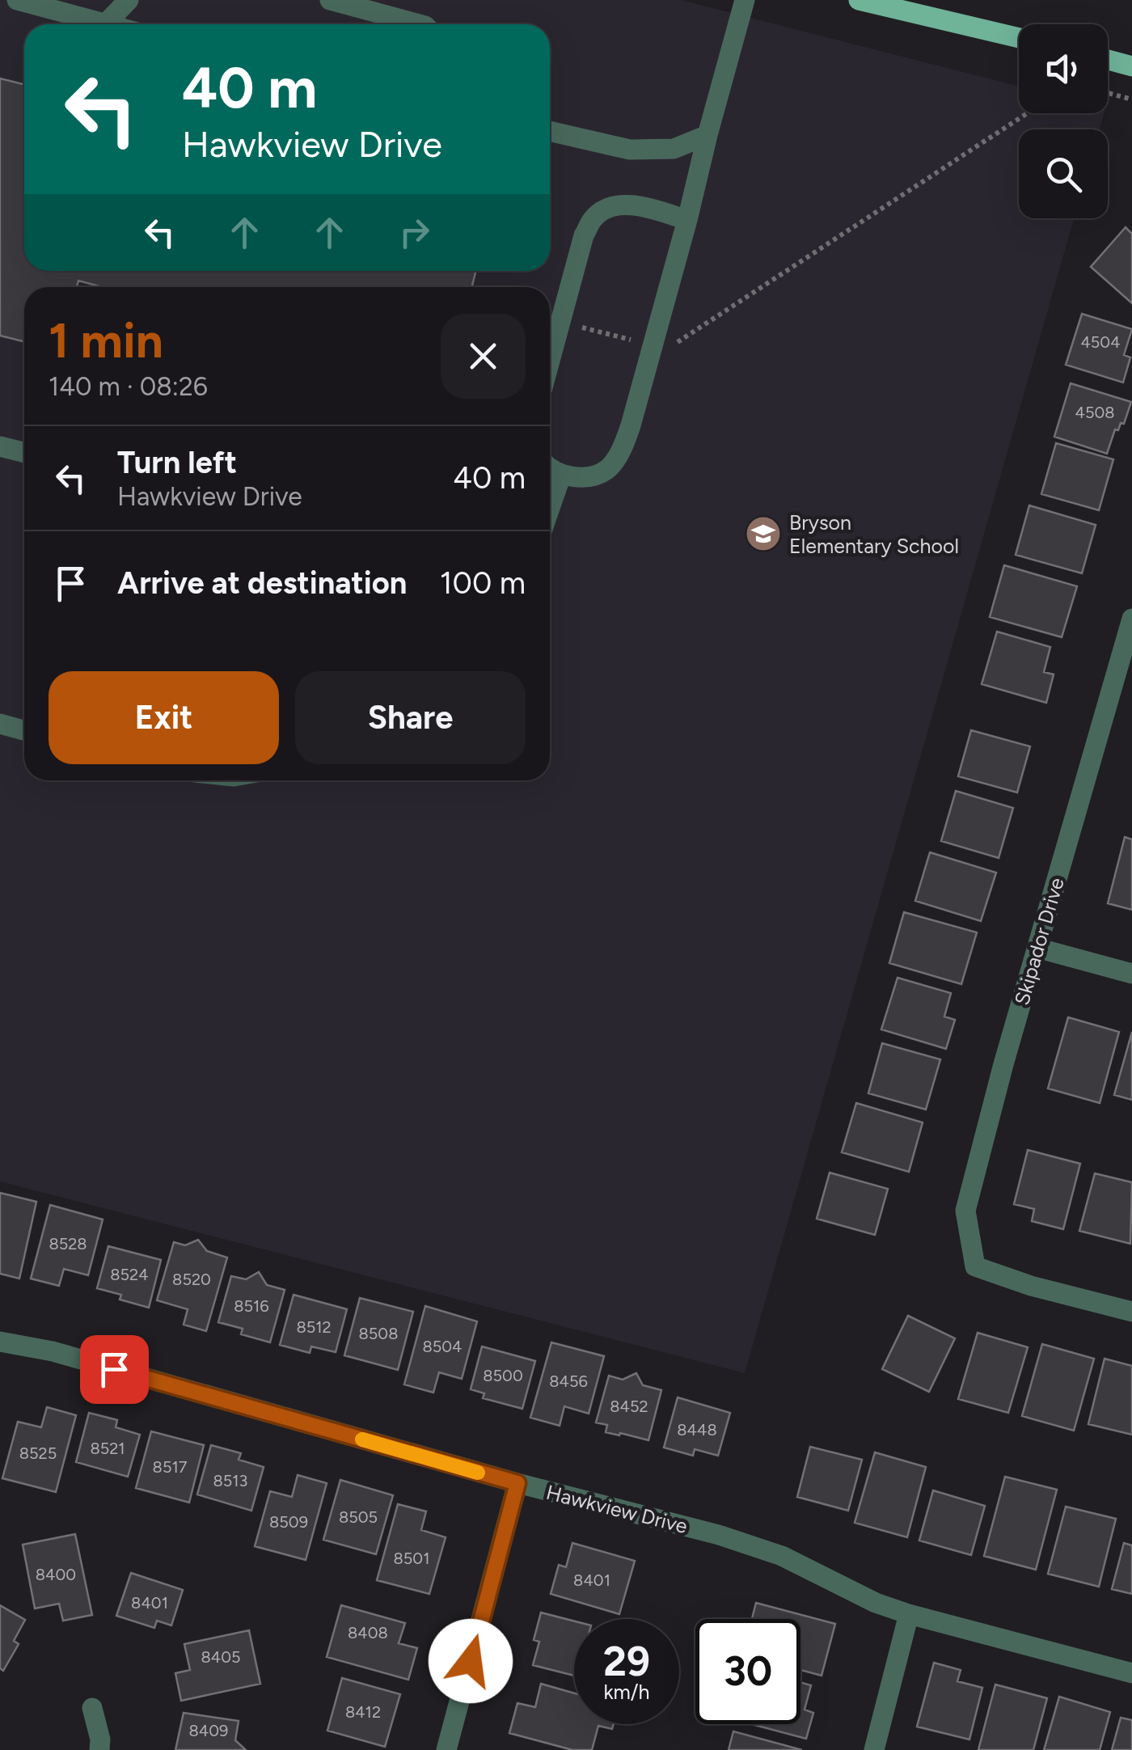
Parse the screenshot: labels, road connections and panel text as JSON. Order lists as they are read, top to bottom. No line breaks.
{"streets":{"street":["Skipador Drive","Hawkview Drive"]},"places":{"school or university":["Bryson Elementary School"]},"house_numbers":["4504","4508","8528","8524","8520","8516","8512","8508","8504","8500","8456","8452","8448","8521","8525","8517","8513","8505","8509","8501","8400","8401","8401","8408","8405","8412","8409"],"page":{"turn":["40 m","Hawkview Drive"],"heading":["1 min","140 m · 08:26"],"list":[{"name":"Turn left","note":"Hawkview Drive","value":"40 m"},{"name":"Arrive at destination","value":"100 m"}],"buttons":["Exit","Share"],"speed":"29 km/h","limit":"30"}}
